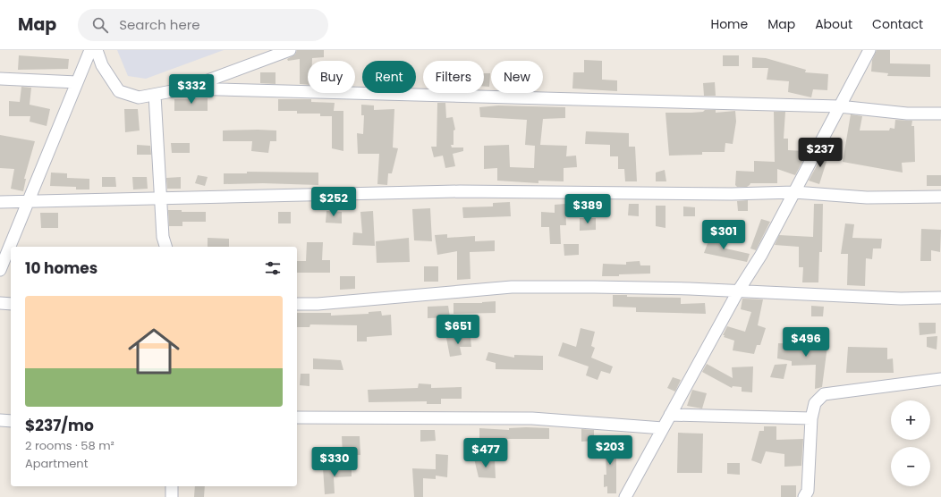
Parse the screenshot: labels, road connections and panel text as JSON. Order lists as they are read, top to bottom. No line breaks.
{"page":{"header":"Map","search":"Search here","nav":["Home","Map","About","Contact"],"chip":["Buy","Rent","Filters","New"],"price":["$332","$237","$252","$389","$301","$651","$496","$203","$477","$330"],"heading":"10 homes","list":[{"name":"$237/mo","note":"2 rooms · 58 m² · Apartment"}],"map_buttons":["+","−"]}}
